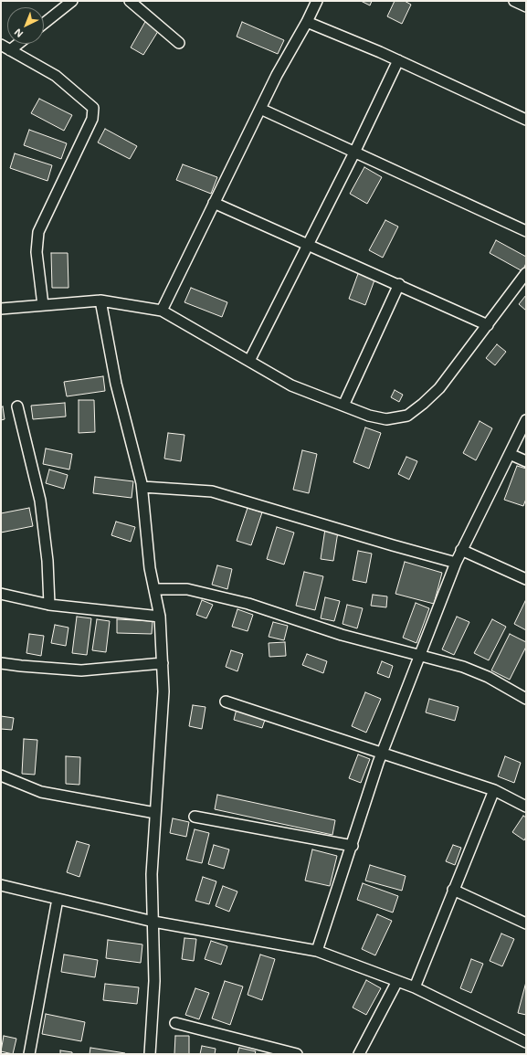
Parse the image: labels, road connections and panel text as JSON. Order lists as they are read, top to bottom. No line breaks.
{"north":"bottom left"}
